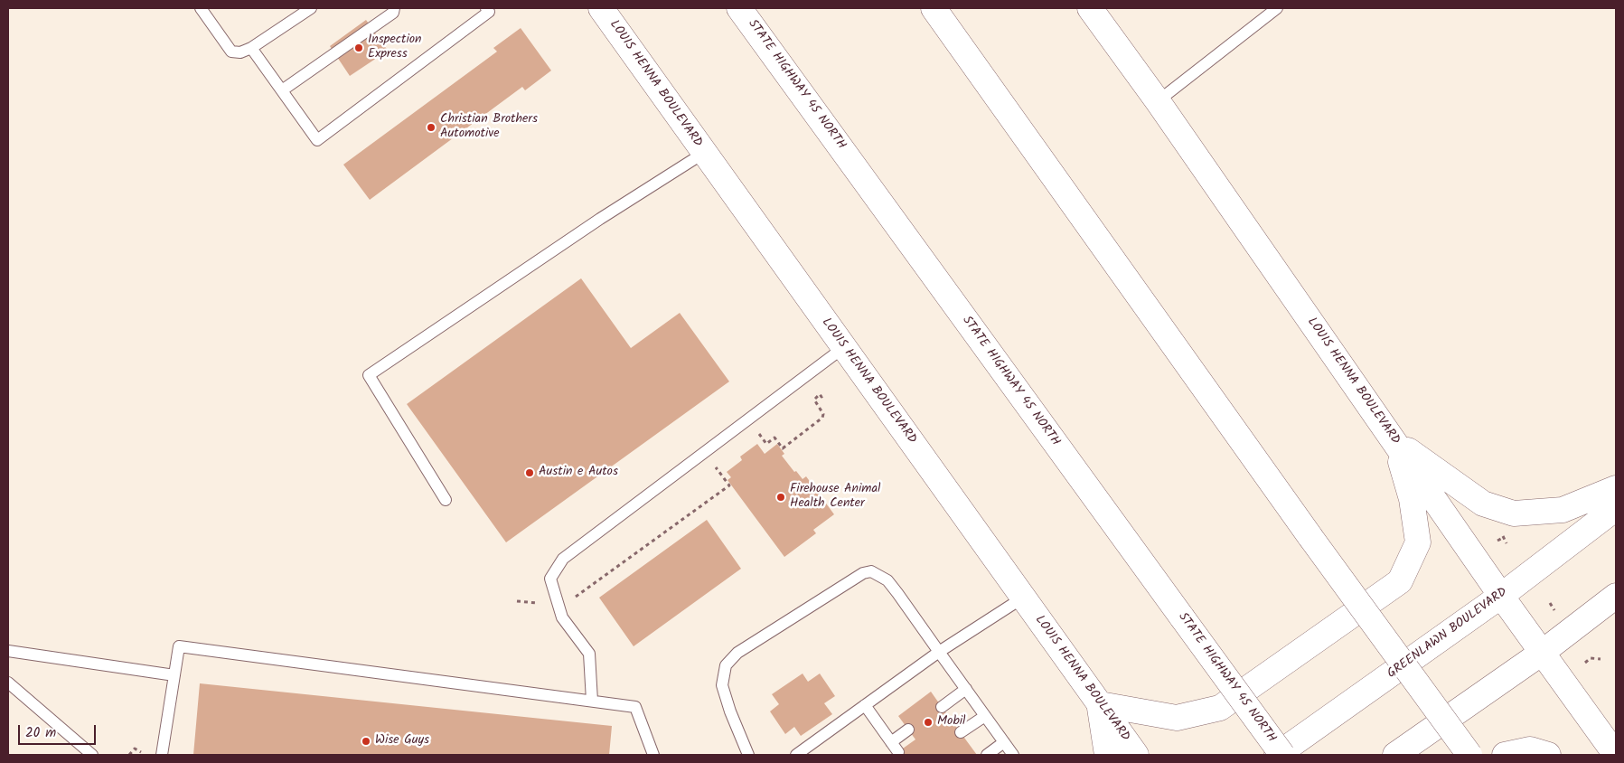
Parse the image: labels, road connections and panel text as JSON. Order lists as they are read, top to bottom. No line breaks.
{"streets":{"main road":["LOUIS HENNA BOULEVARD","STATE HIGHWAY 45 NORTH","GREENLAWN BOULEVARD"]},"crossings":[["LOUIS HENNA BOULEVARD","GREENLAWN BOULEVARD"]],"places":["Inspection Express","Christian Brothers Automotive","Austin e Autos","Firehouse Animal Health Center","Mobil","Wise Guys"],"scale_bar":"20 m"}
